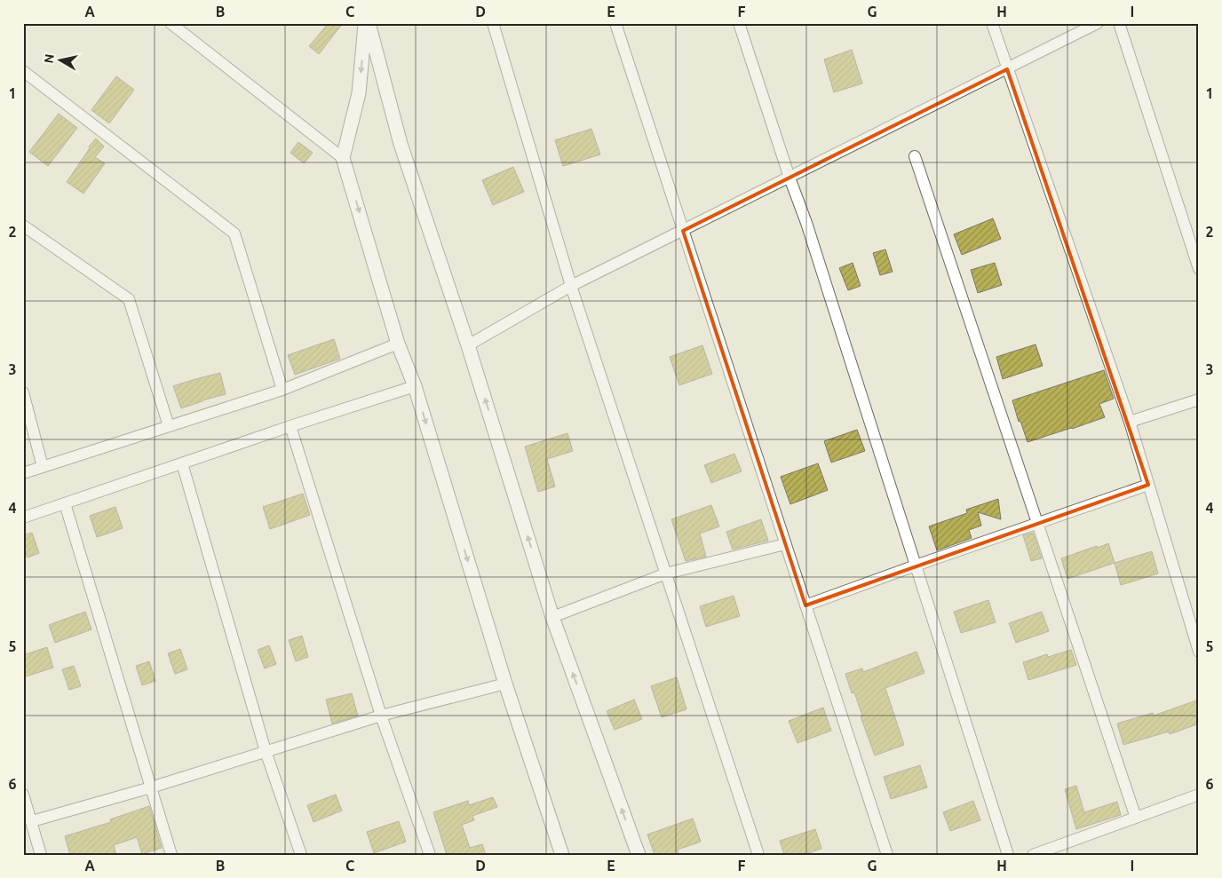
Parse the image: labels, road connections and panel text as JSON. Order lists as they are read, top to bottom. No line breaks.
{"north":"left","grid":{"columns":["A","B","C","D","E","F","G","H","I"],"rows":["1","2","3","4","5","6"]}}
